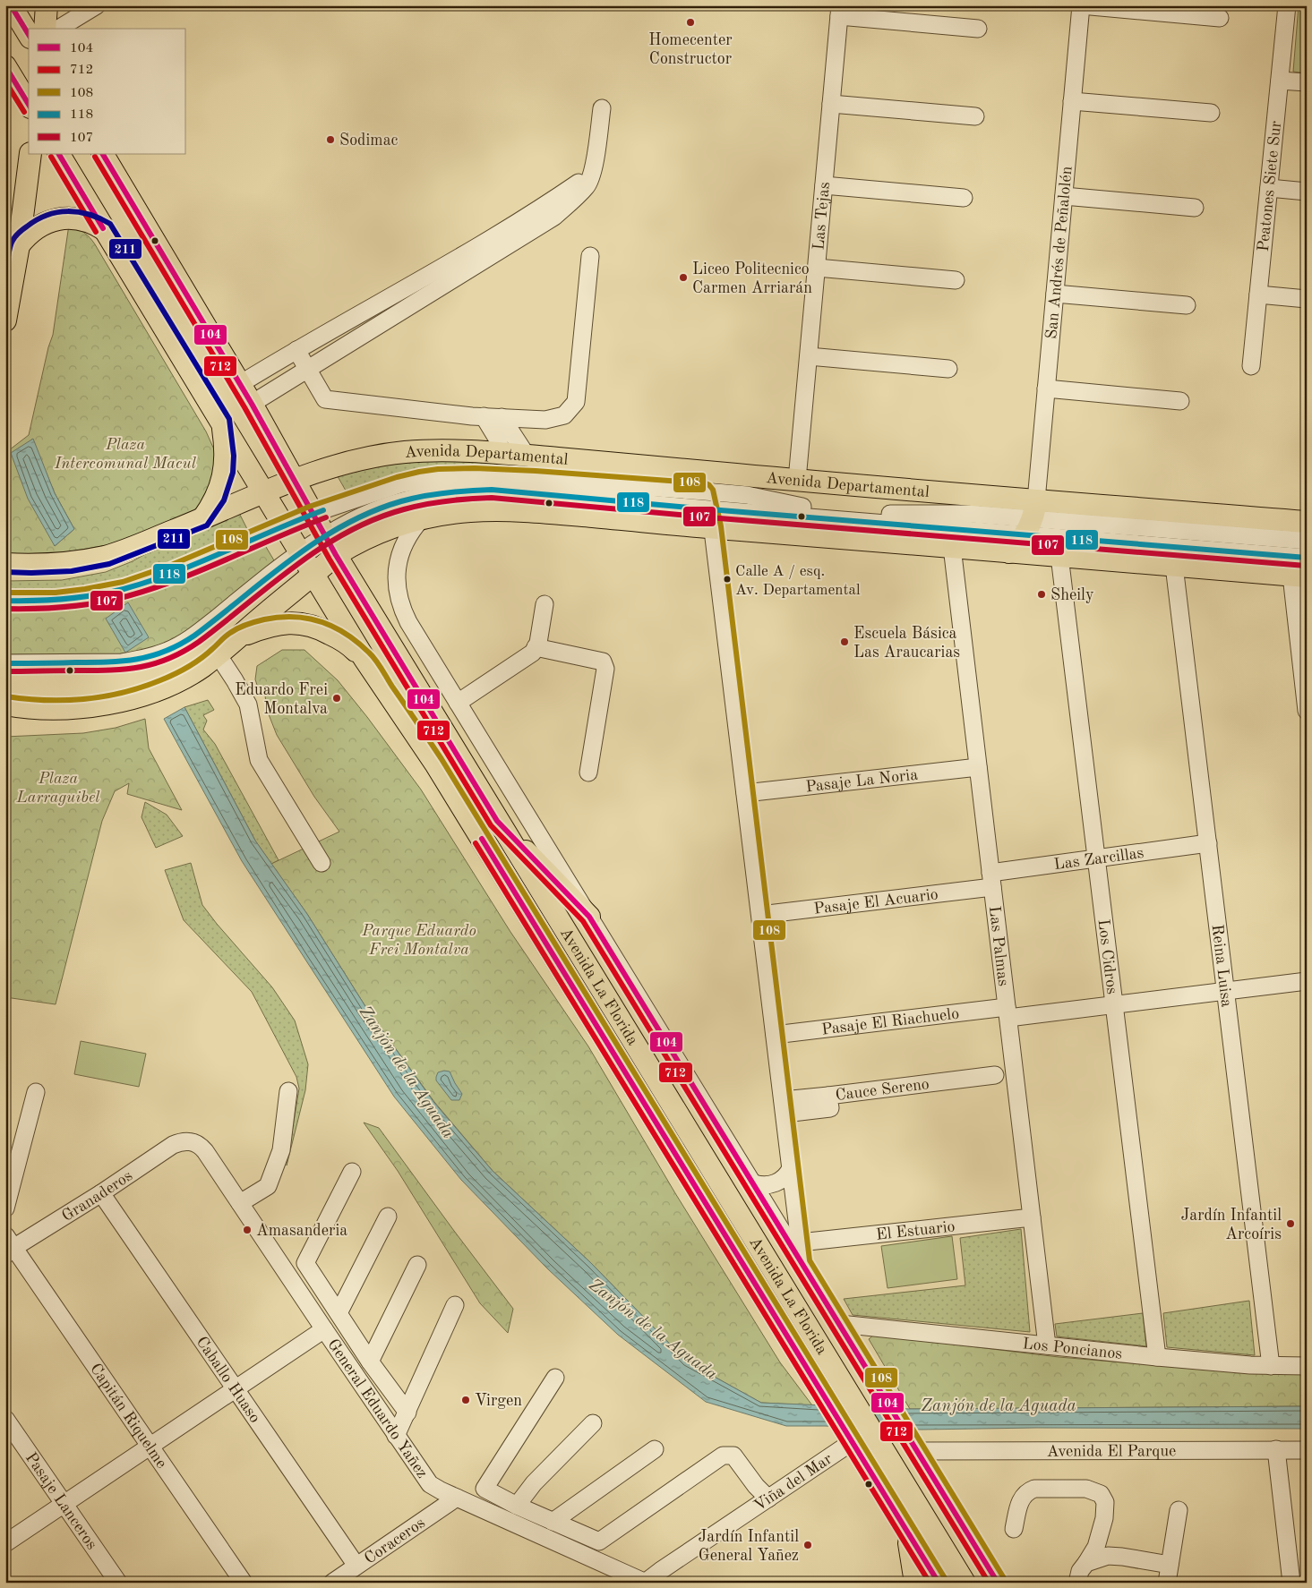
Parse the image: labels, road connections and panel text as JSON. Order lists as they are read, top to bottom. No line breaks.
{"streets":{"main road":["Avenida Departamental","Avenida La Florida"],"street":["Peatones Siete Sur","Las Tejas","San Andrés de Peñalolén","Pasaje La Noria","Las Zarcillas","Pasaje El Acuario","Las Palmas","Los Cidros","Reina Luisa","Pasaje El Riachuelo","Cauce Sereno","Granaderos","El Estuario","Los Poncianos","Caballo Huaso","General Eduardo Yañez","Capitán Riquelme","Avenida El Parque","Viña del Mar","Pasaje Lanceros","Coraceros"]},"crossings":[["Las Tejas","Avenida Departamental"],["San Andrés de Peñalolén","Avenida Departamental"],["Avenida Departamental","Avenida La Florida"],["Pasaje La Noria","Las Palmas"],["Las Zarcillas","Pasaje El Acuario"],["Las Zarcillas","Las Palmas"],["Las Zarcillas","Los Cidros"],["Las Zarcillas","Reina Luisa"],["Pasaje El Acuario","Las Palmas"],["Las Palmas","Pasaje El Riachuelo"],["Las Palmas","El Estuario"],["Las Palmas","Los Poncianos"],["Los Cidros","Pasaje El Riachuelo"],["Los Cidros","Los Poncianos"],["Reina Luisa","Pasaje El Riachuelo"],["Reina Luisa","Los Poncianos"],["Avenida La Florida","Los Poncianos"],["Avenida La Florida","Avenida El Parque"],["Avenida La Florida","Viña del Mar"],["Granaderos","Caballo Huaso"],["Granaderos","General Eduardo Yañez"],["Granaderos","Capitán Riquelme"],["Caballo Huaso","Coraceros"],["General Eduardo Yañez","Viña del Mar"],["General Eduardo Yañez","Coraceros"]],"water":["Zanjón de la Aguada"],"parks":["Plaza Intercomunal Macul","Plaza Larraguibel","Parque Eduardo Frei Montalva"],"places":["Homecenter Constructor","Sodimac","Liceo Politecnico Carmen Arriarán","Calle A / esq. Av. Departamental","Sheily","Escuela Básica Las Araucarias","Eduardo Frei Montalva","Jardín Infantil Arcoíris","Amasanderia","Virgen","Jardín Infantil General Yañez"],"lines":["transit line 104","transit line 712","transit line 211","transit line 108","transit line 118","transit line 107"],"legend":["104","712","108","118","107"]}
